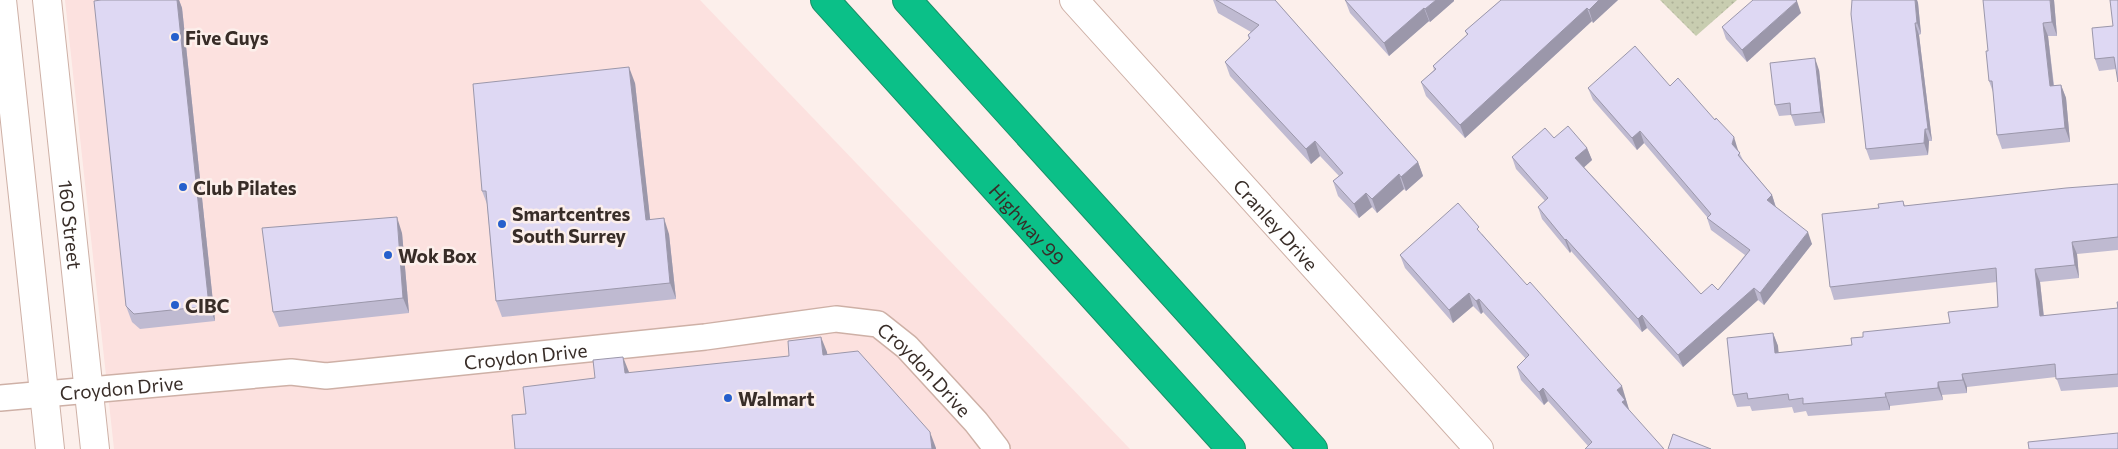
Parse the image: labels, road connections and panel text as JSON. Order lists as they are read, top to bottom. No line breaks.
{"streets":{"highway":["Highway 99"],"street":["160 Street","Cranley Drive","Croydon Drive"]},"crossings":[["160 Street","Croydon Drive"]],"places":["Five Guys","Club Pilates","Smartcentres South Surrey","Wok Box","CIBC","Walmart"]}
